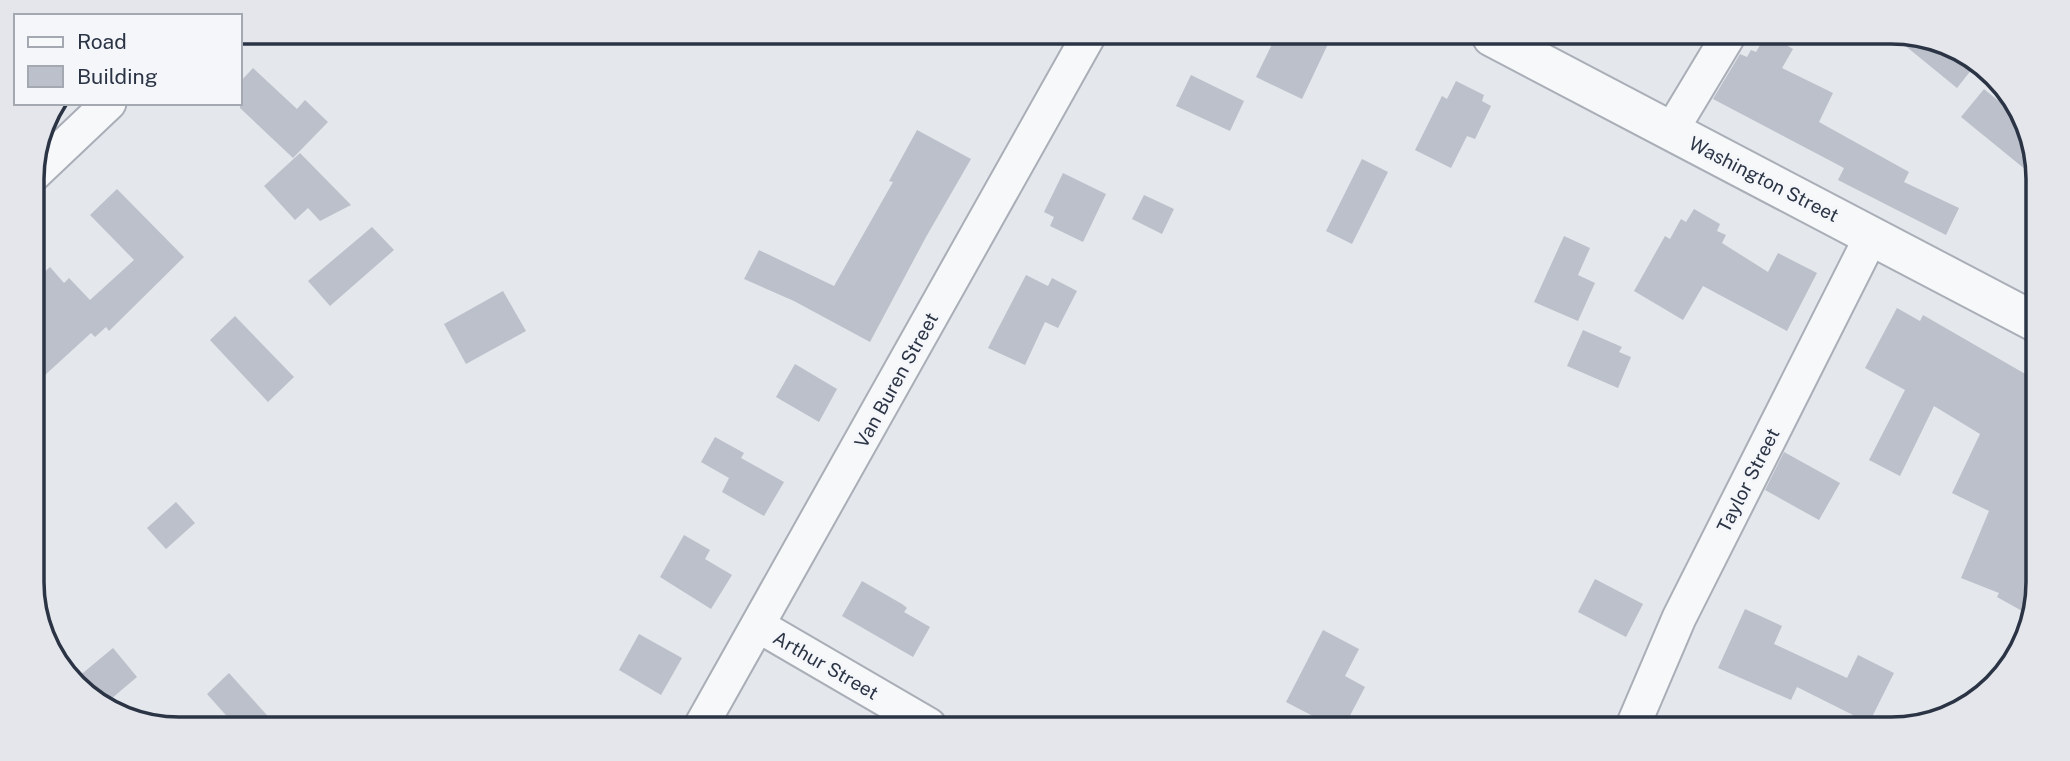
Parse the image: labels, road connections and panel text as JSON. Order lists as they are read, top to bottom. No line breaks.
{"streets":{"street":["Washington Street","Van Buren Street","Taylor Street","Arthur Street"]},"crossings":[["Washington Street","Taylor Street"],["Van Buren Street","Arthur Street"]],"legend":["Road","Building"]}
